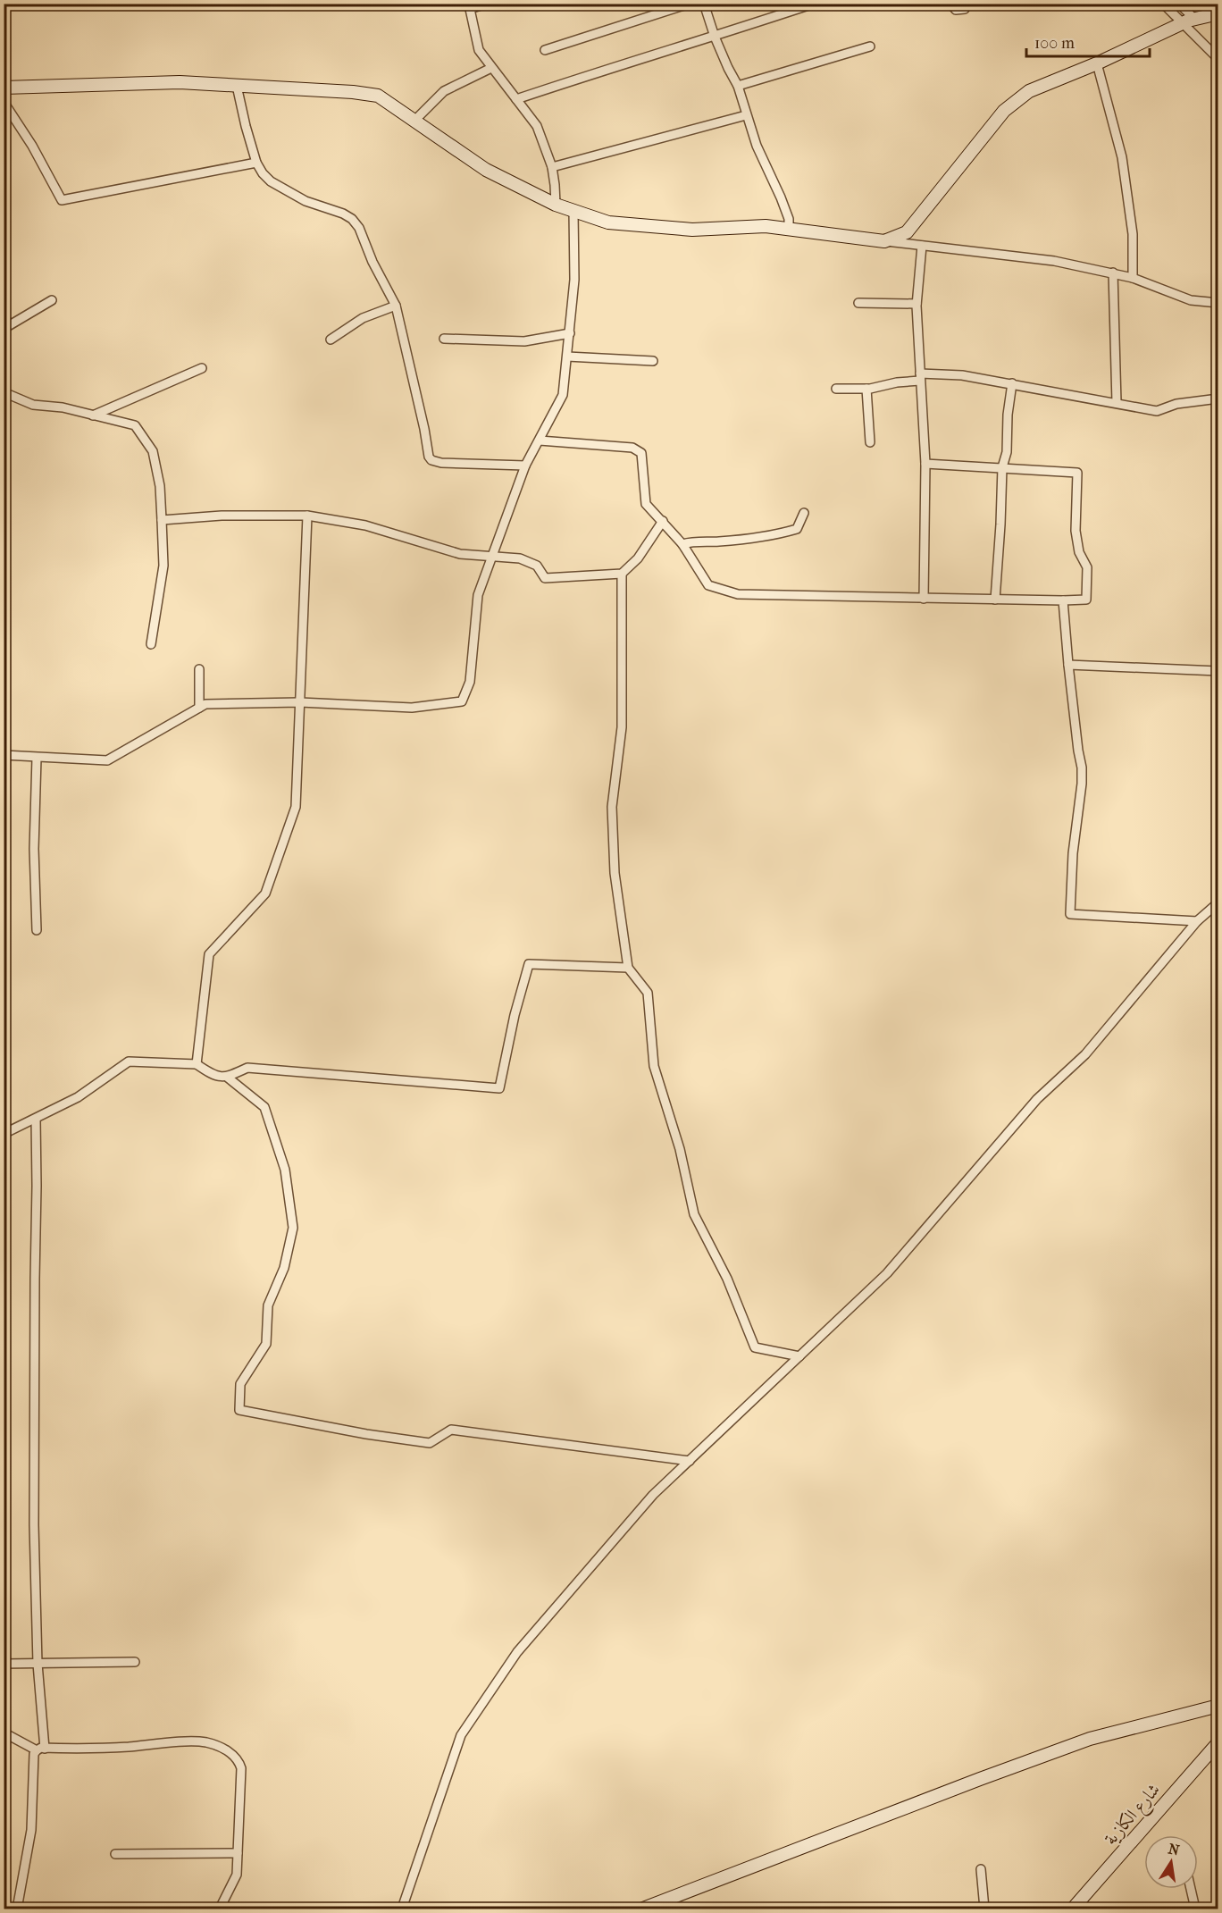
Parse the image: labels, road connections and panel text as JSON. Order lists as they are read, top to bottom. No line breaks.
{"streets":{"street":["شارع الكازية"]},"scale_bar":"100 m","north":"top"}
